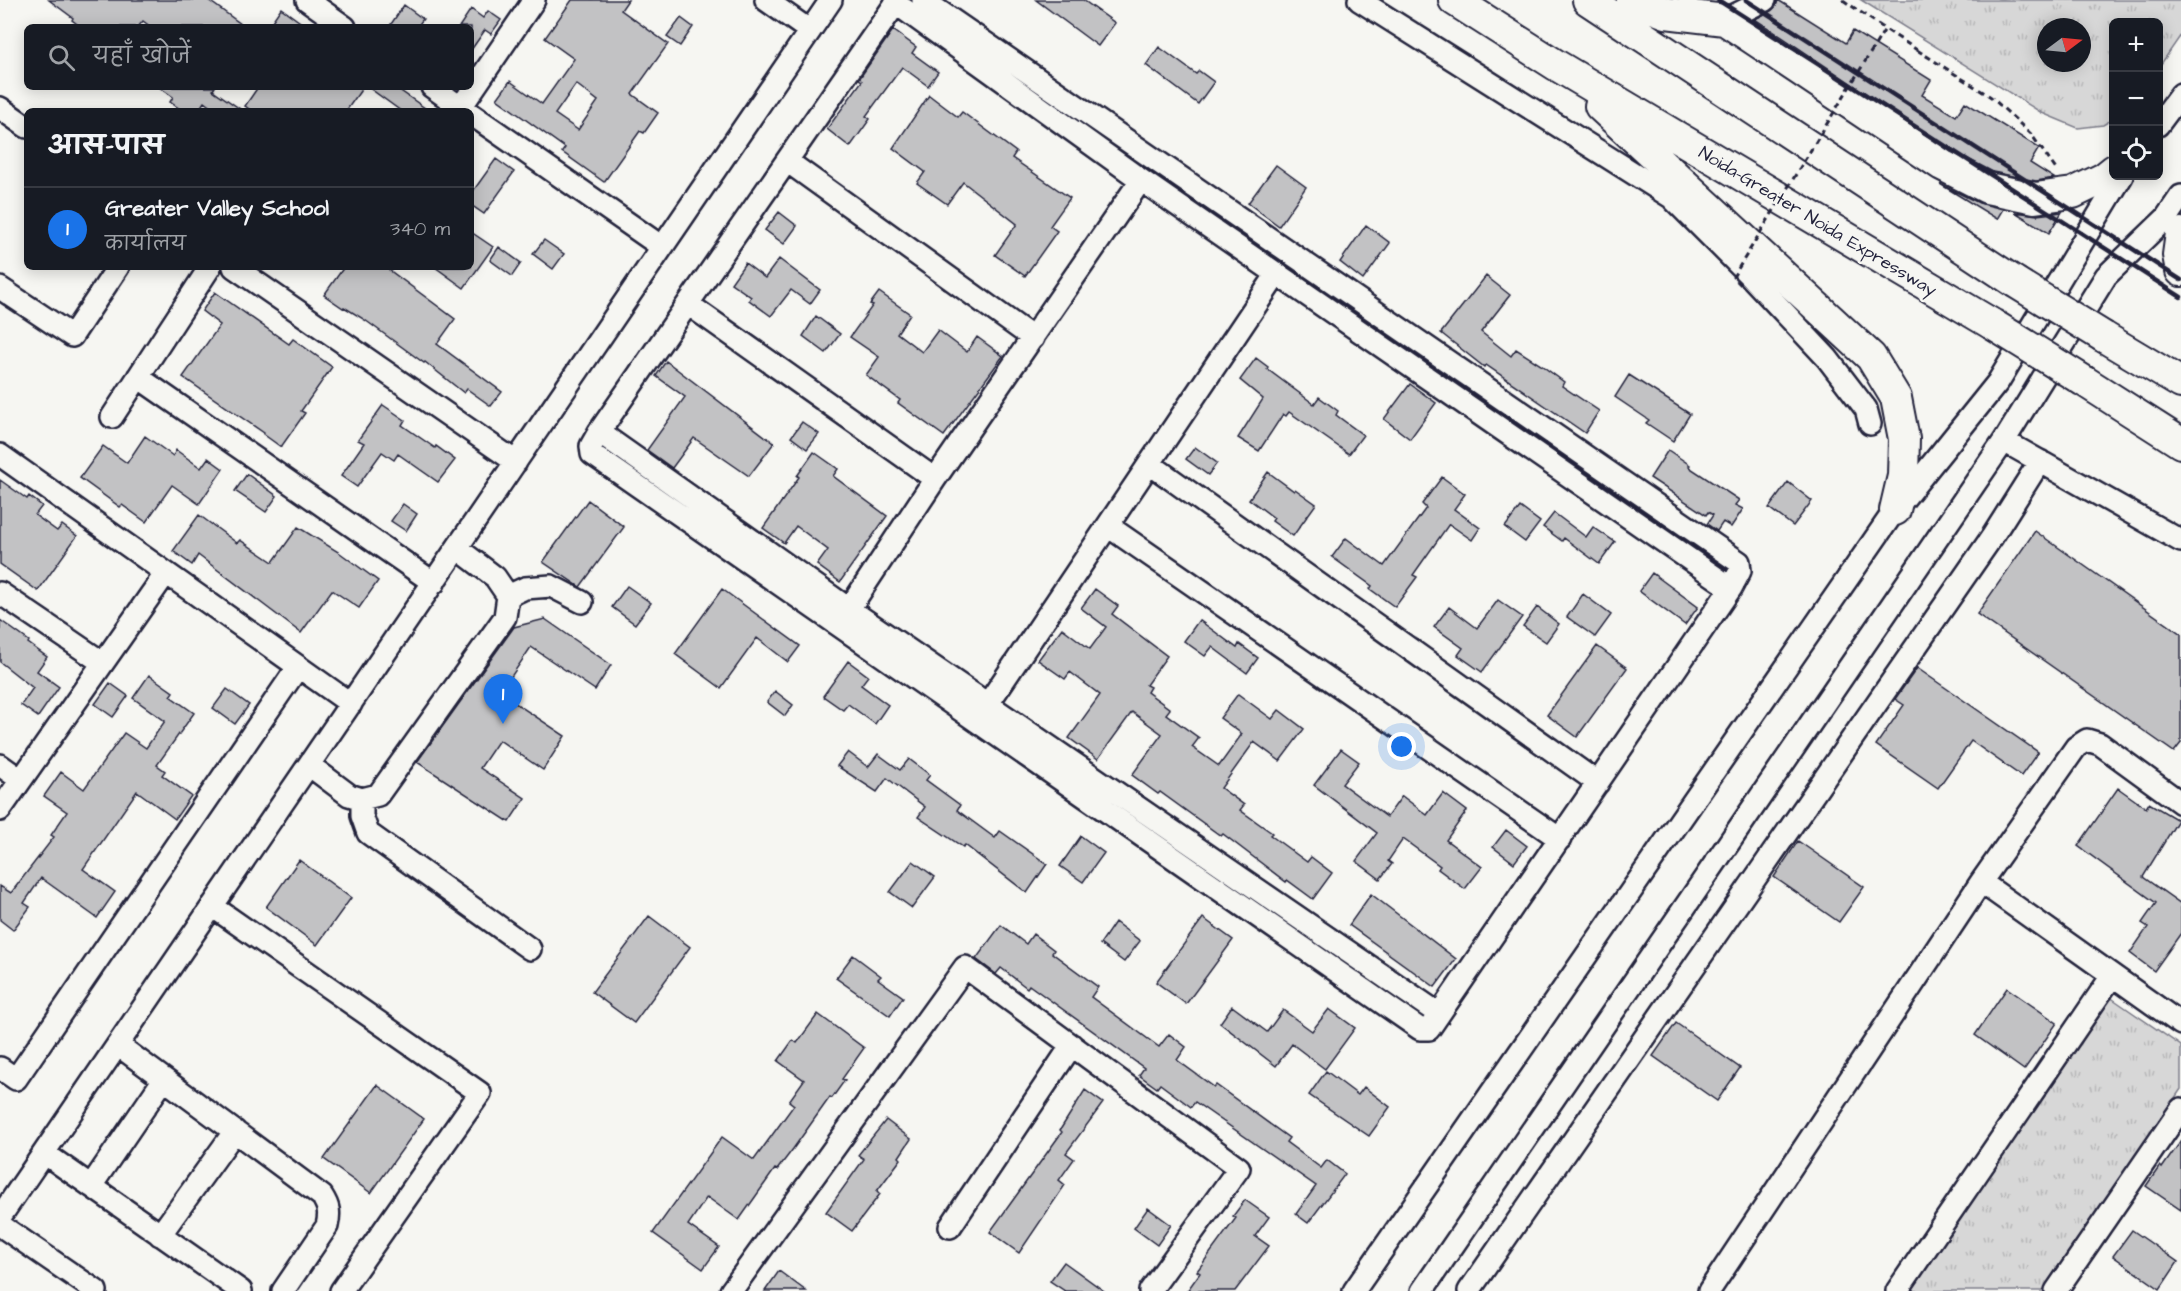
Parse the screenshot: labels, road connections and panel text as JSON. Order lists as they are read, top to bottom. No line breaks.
{"streets":{"highway":["Noida-Greater Noida Expressway"]},"north":"right","page":{"map_buttons":["+","−"],"search":"यहाँ खोजें","heading":"आस-पास","list":[{"mark":"1","name":"Greater Valley School","note":"कार्यालय","value":"340 m"}],"pins":"1"}}
